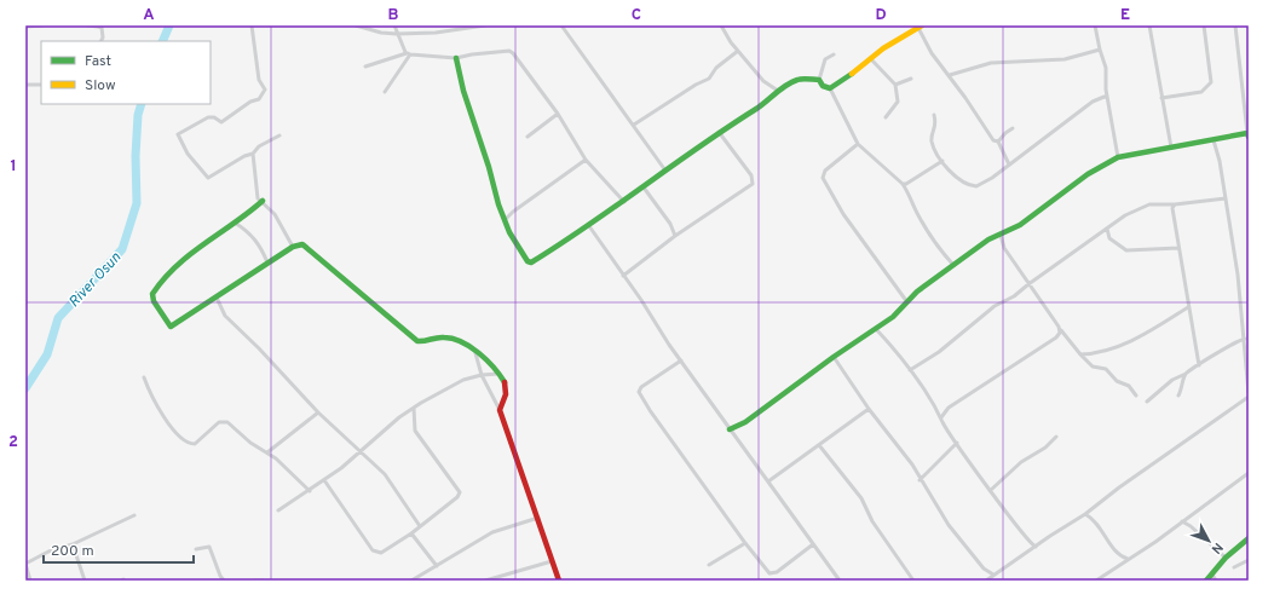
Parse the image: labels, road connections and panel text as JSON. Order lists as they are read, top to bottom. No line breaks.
{"water":["River Osun"],"legend":["Fast","Slow"],"scale_bar":"200 m","north":"bottom right","grid":{"columns":["A","B","C","D","E"],"rows":["1","2"]}}
